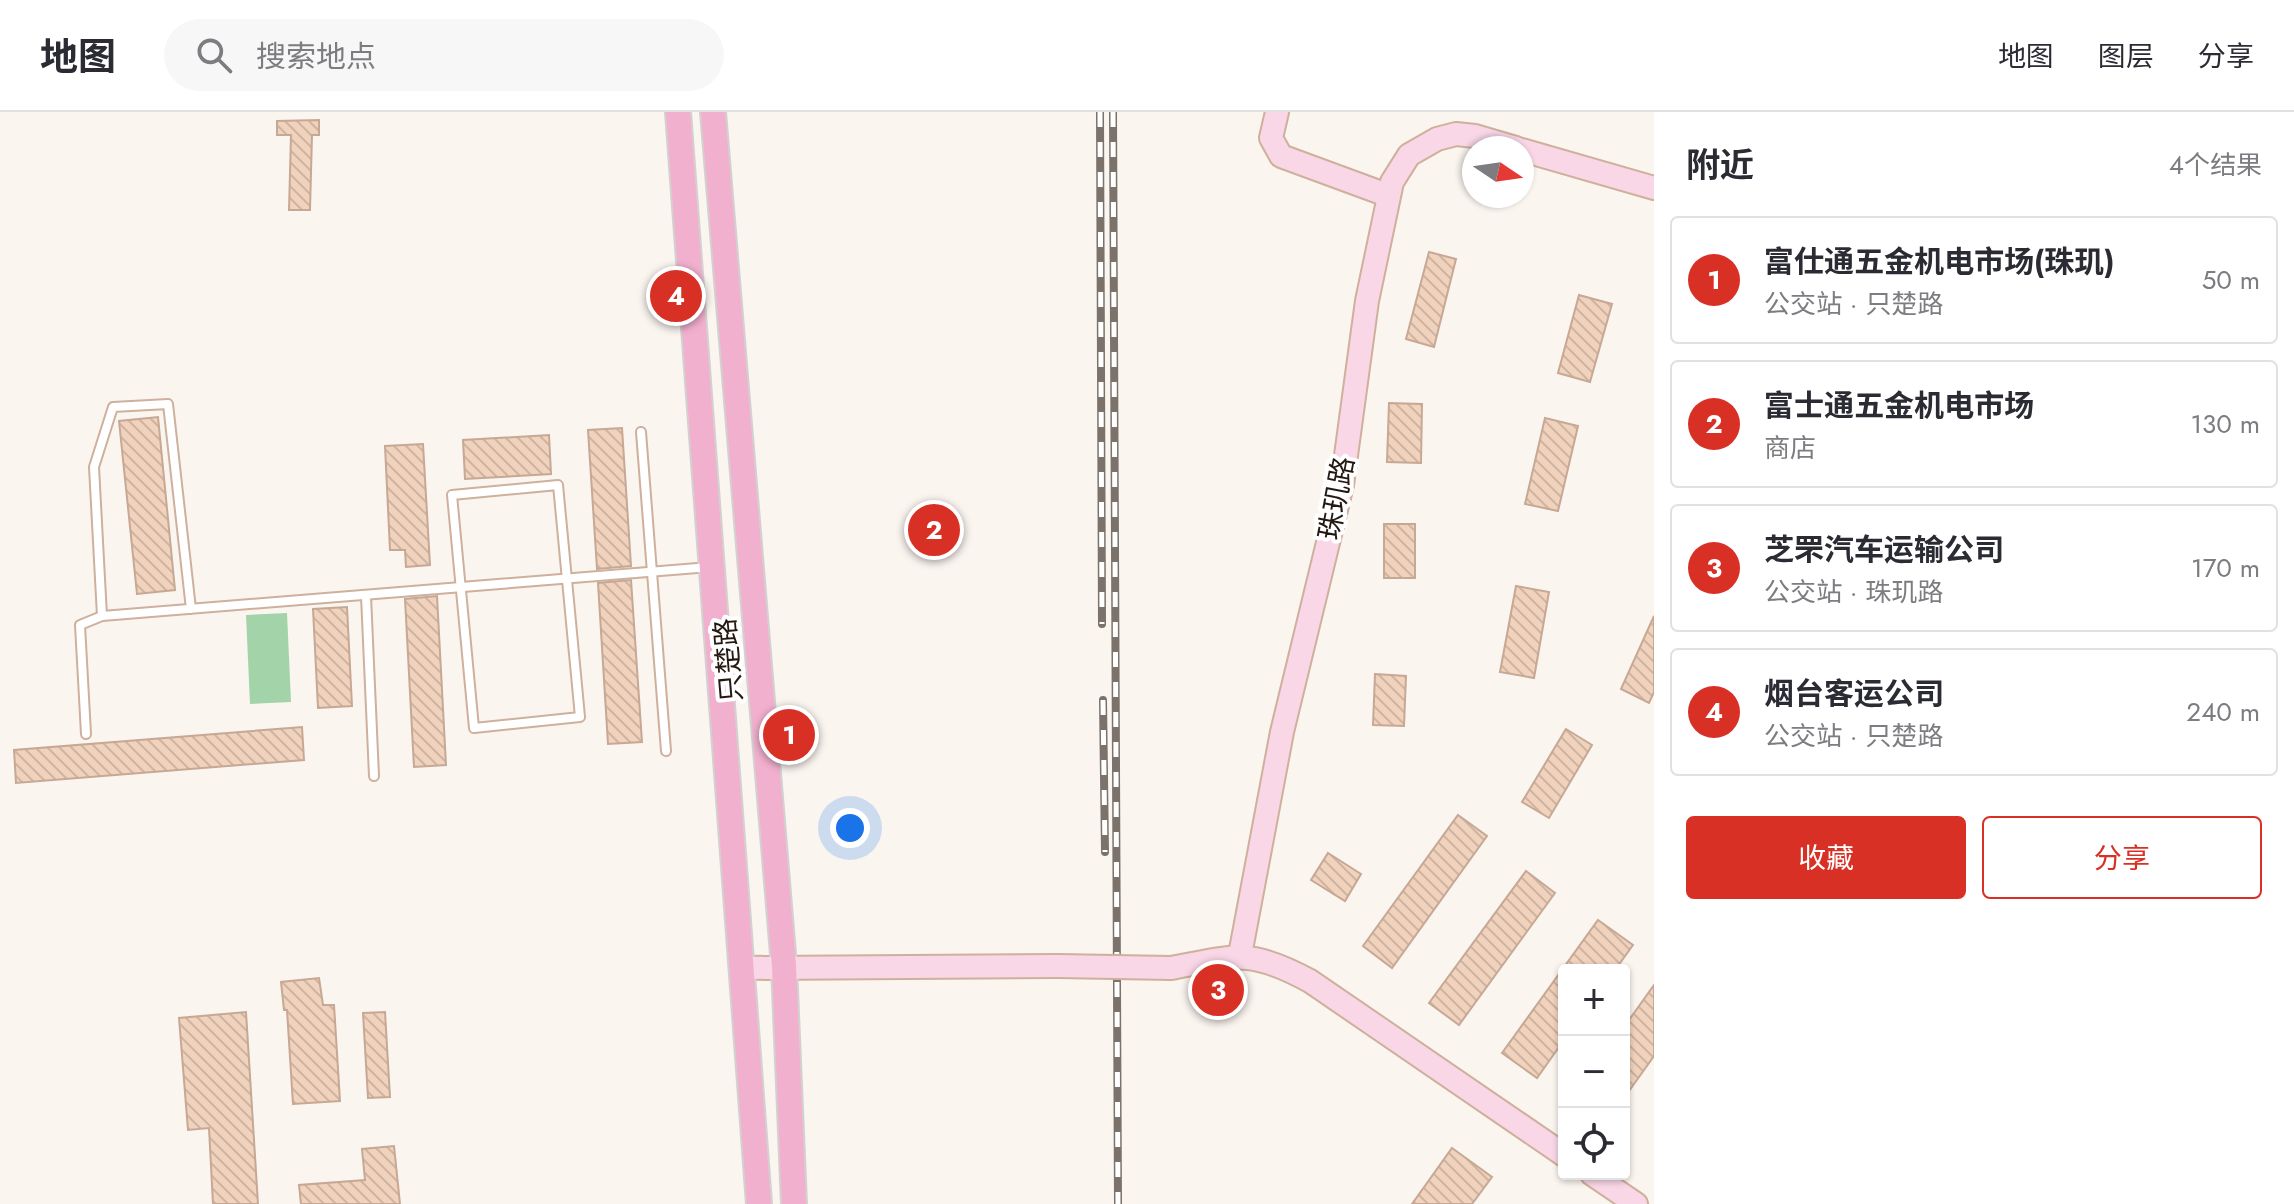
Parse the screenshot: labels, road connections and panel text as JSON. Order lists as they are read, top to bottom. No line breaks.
{"streets":{"main road":["只楚路"],"street":["珠玑路"]},"north":"right","page":{"header":"地图","search":"搜索地点","nav":["地图","图层","分享"],"heading":["附近","4个结果"],"list":[{"mark":"1","name":"富仕通五金机电市场(珠玑)","note":"公交站 · 只楚路","value":"50 m"},{"mark":"2","name":"富士通五金机电市场","note":"商店","value":"130 m"},{"mark":"3","name":"芝罘汽车运输公司","note":"公交站 · 珠玑路","value":"170 m"},{"mark":"4","name":"烟台客运公司","note":"公交站 · 只楚路","value":"240 m"}],"pins":["4","2","1","3"],"buttons":["收藏","分享"],"map_buttons":["+","−"]}}
